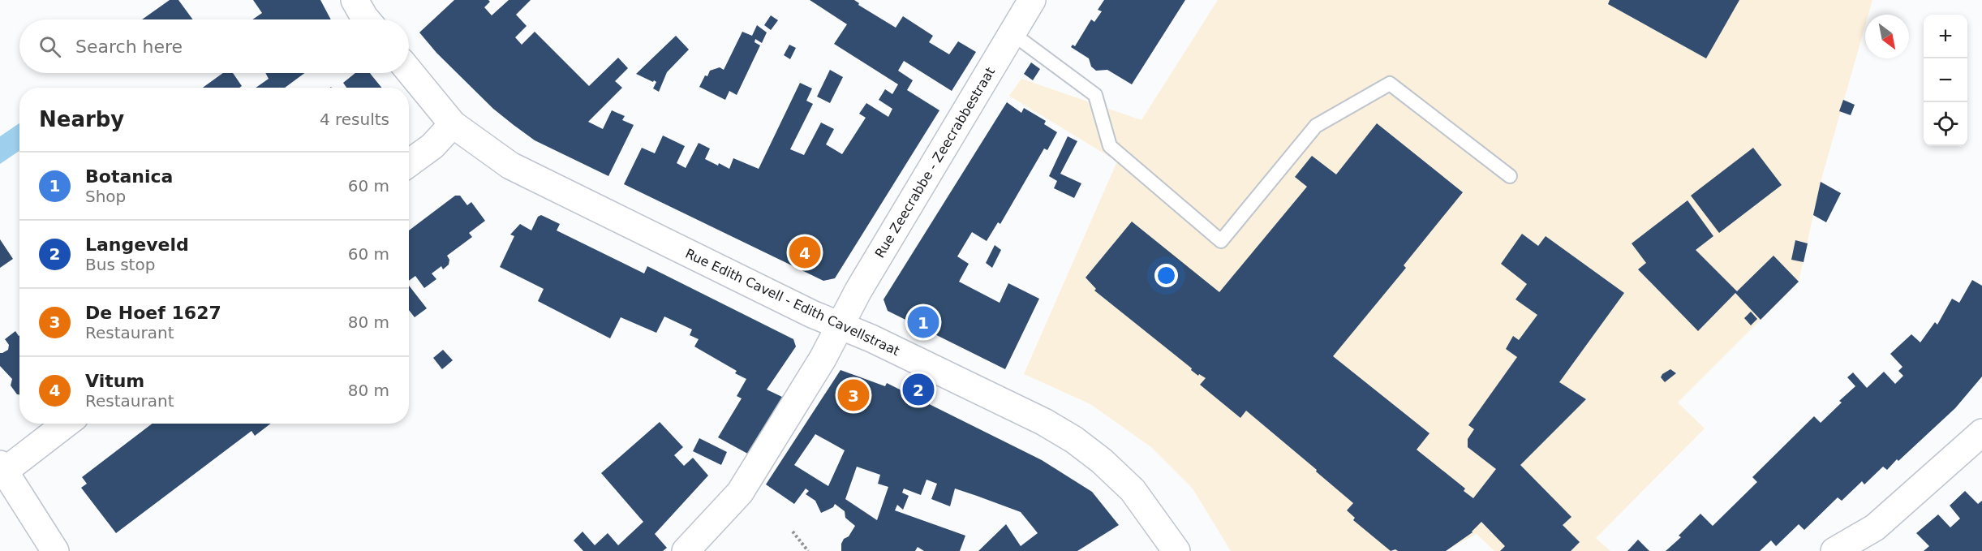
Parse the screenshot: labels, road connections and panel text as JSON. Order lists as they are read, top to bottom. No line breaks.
{"streets":{"street":["Rue Zeecrabbe - Zeecrabbestraat","Rue Edith Cavell - Edith Cavellstraat"]},"crossings":[["Rue Zeecrabbe - Zeecrabbestraat","Rue Edith Cavell - Edith Cavellstraat"]],"north":"bottom right","page":{"map_buttons":["+","−"],"search":"Search here","heading":["Nearby","4 results"],"list":[{"mark":"1","name":"Botanica","note":"Shop","value":"60 m"},{"mark":"2","name":"Langeveld","note":"Bus stop","value":"60 m"},{"mark":"3","name":"De Hoef 1627","note":"Restaurant","value":"80 m"},{"mark":"4","name":"Vitum","note":"Restaurant","value":"80 m"}],"pins":["4","1","2","3"]}}
